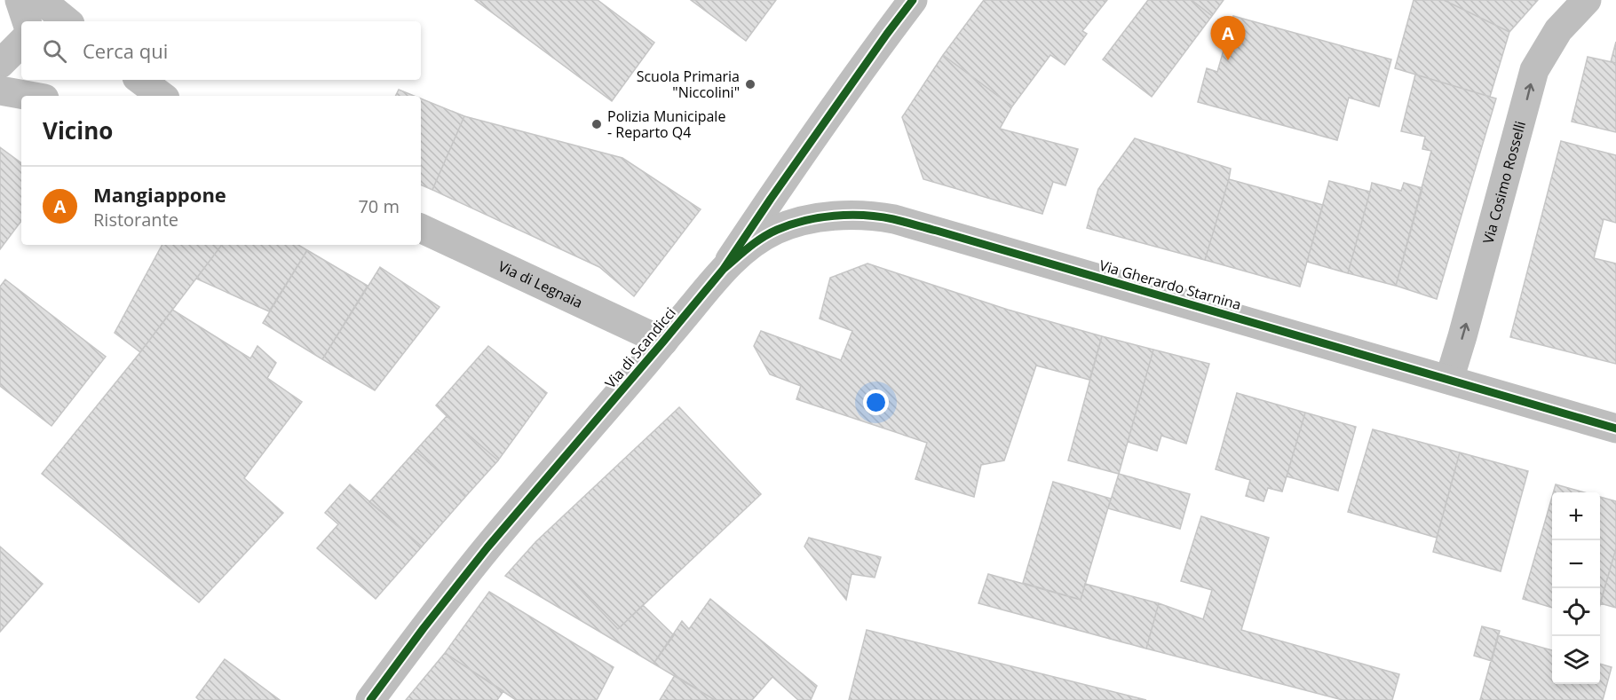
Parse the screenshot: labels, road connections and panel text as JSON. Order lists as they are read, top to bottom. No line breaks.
{"streets":{"street":["Via Cosimo Rosselli","Via di Legnaia","Via Gherardo Starnina","Via di Scandicci"]},"crossings":[["Via Cosimo Rosselli","Via Gherardo Starnina"],["Via di Legnaia","Via di Scandicci"],["Via Gherardo Starnina","Via di Scandicci"]],"one_way":["Via Cosimo Rosselli"],"places":["Scuola Primaria \"Niccolini\"","Polizia Municipale - Reparto Q4"],"page":{"pins":"A","search":"Cerca qui","heading":"Vicino","list":[{"mark":"A","name":"Mangiappone","note":"Ristorante","value":"70 m"}],"map_buttons":["+","−"]}}
